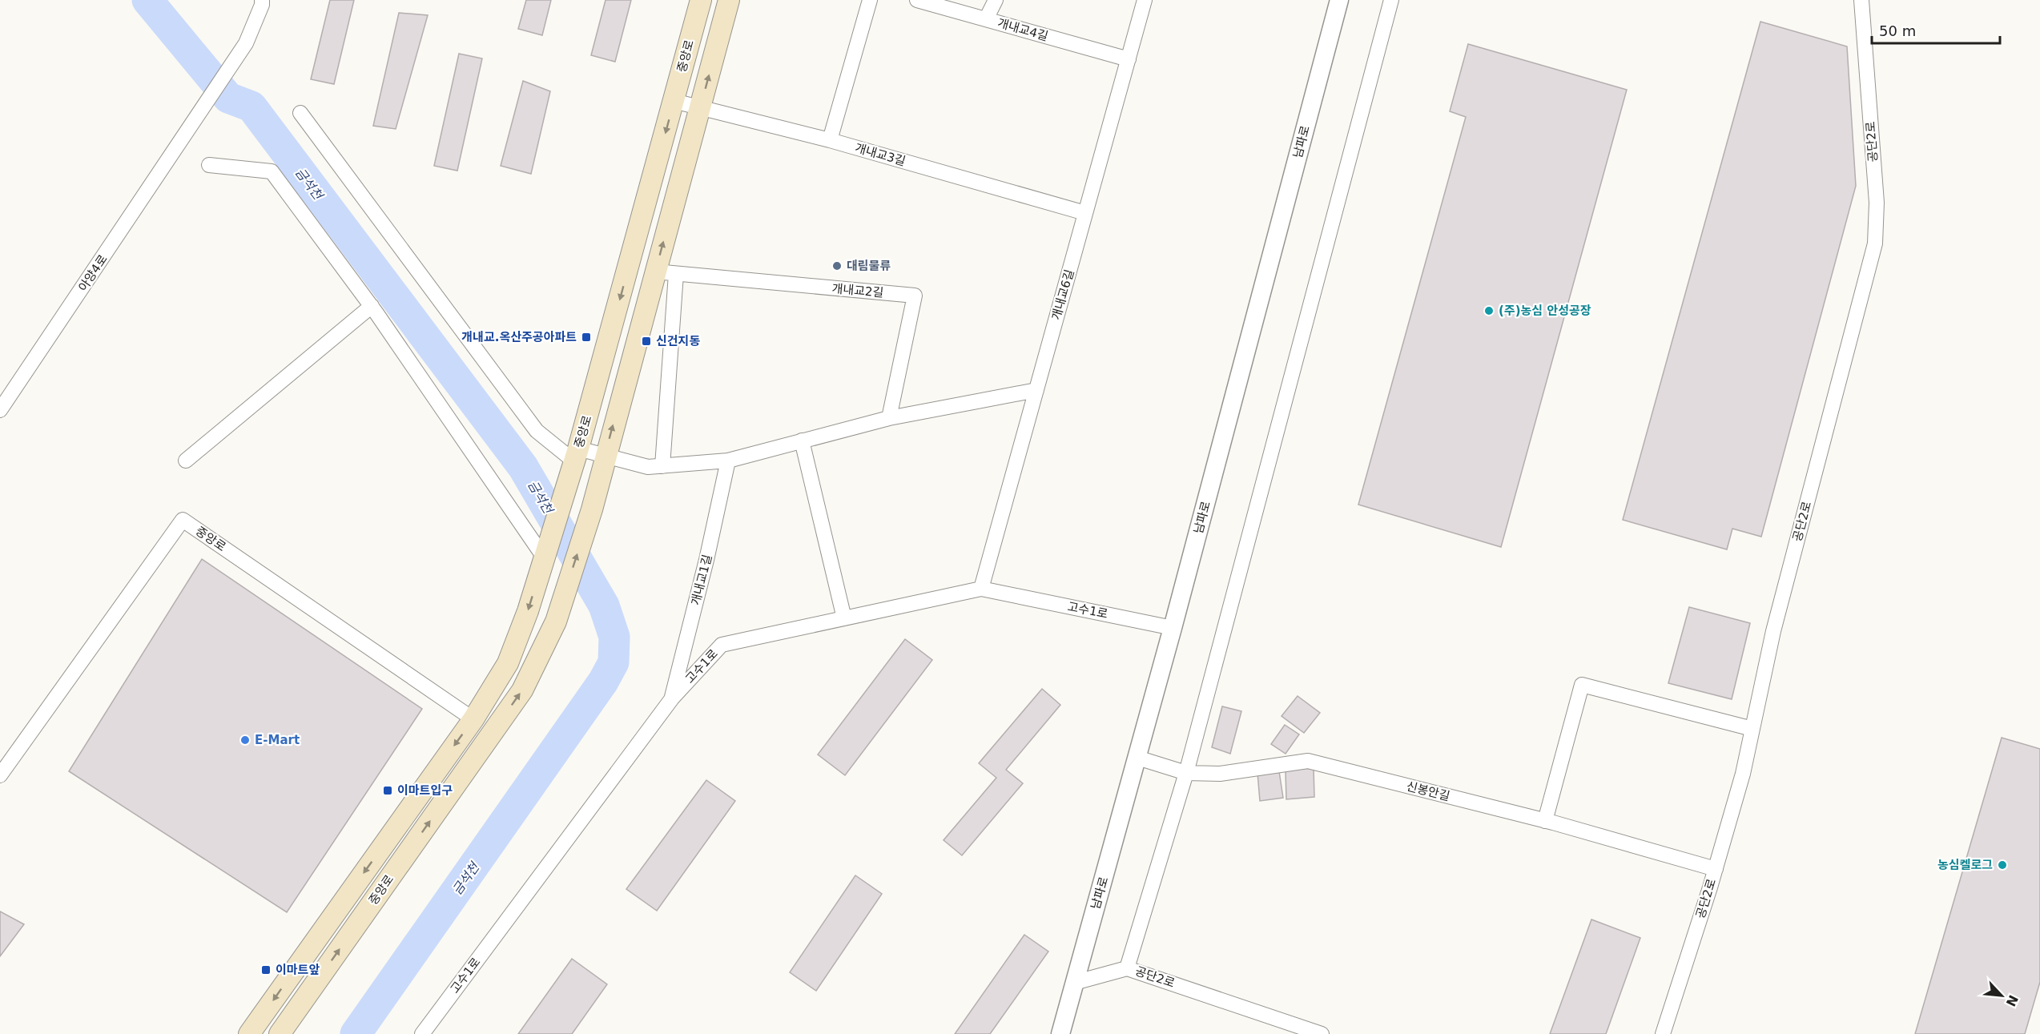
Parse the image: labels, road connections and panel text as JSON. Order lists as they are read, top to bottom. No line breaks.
{"streets":{"main road":["중앙로"],"street":["개내교4길","남파로","공단2로","개내교3길","아양4로","개내교2길","개내교6길","개내교1길","고수1로","신봉안길"]},"crossings":[["개내교4길","개내교6길"],["중앙로","개내교3길"],["남파로","고수1로"],["남파로","신봉안길"],["공단2로","신봉안길"],["개내교3길","개내교6길"],["개내교6길","고수1로"],["개내교1길","고수1로"]],"water":["금석천"],"places":{"other":["대림물류","(주)농심 안성공장","E-Mart","농심켈로그"],"transit":["개내교.옥산주공아파트","신건지동","이마트입구","이마트앞"]},"scale_bar":"50 m","north":"bottom right"}
